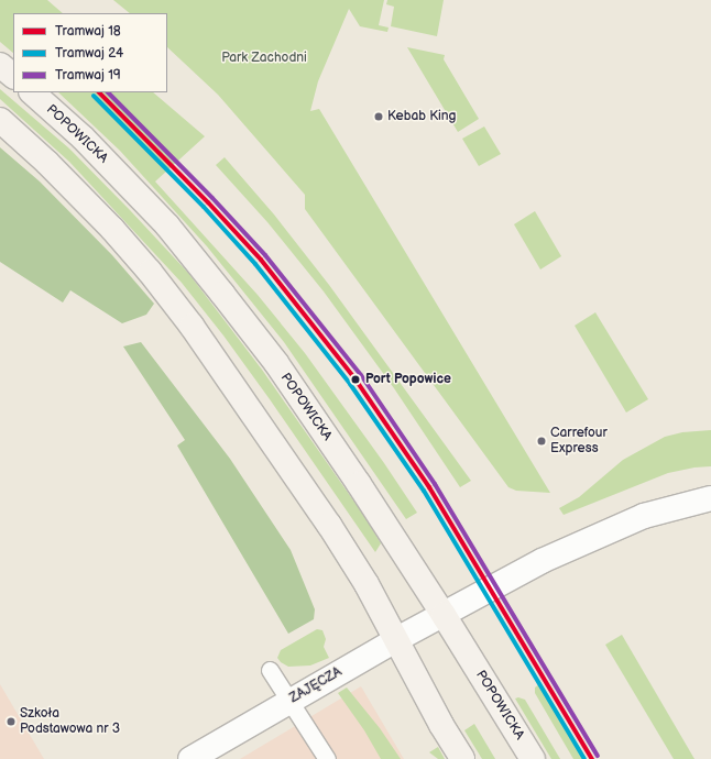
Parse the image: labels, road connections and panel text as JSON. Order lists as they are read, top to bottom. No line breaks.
{"streets":{"street":["POPOWICKA","ZAJĘCZA"]},"crossings":[["POPOWICKA","ZAJĘCZA"]],"parks":["Park Zachodni"],"places":["Kebab King","Port Popowice","Carrefour Express","Szkoła Podstawowa nr 3"],"lines":["tram line 18","tram line 19","tram line 24"],"legend":["Tramwaj 18","Tramwaj 24","Tramwaj 19"]}
